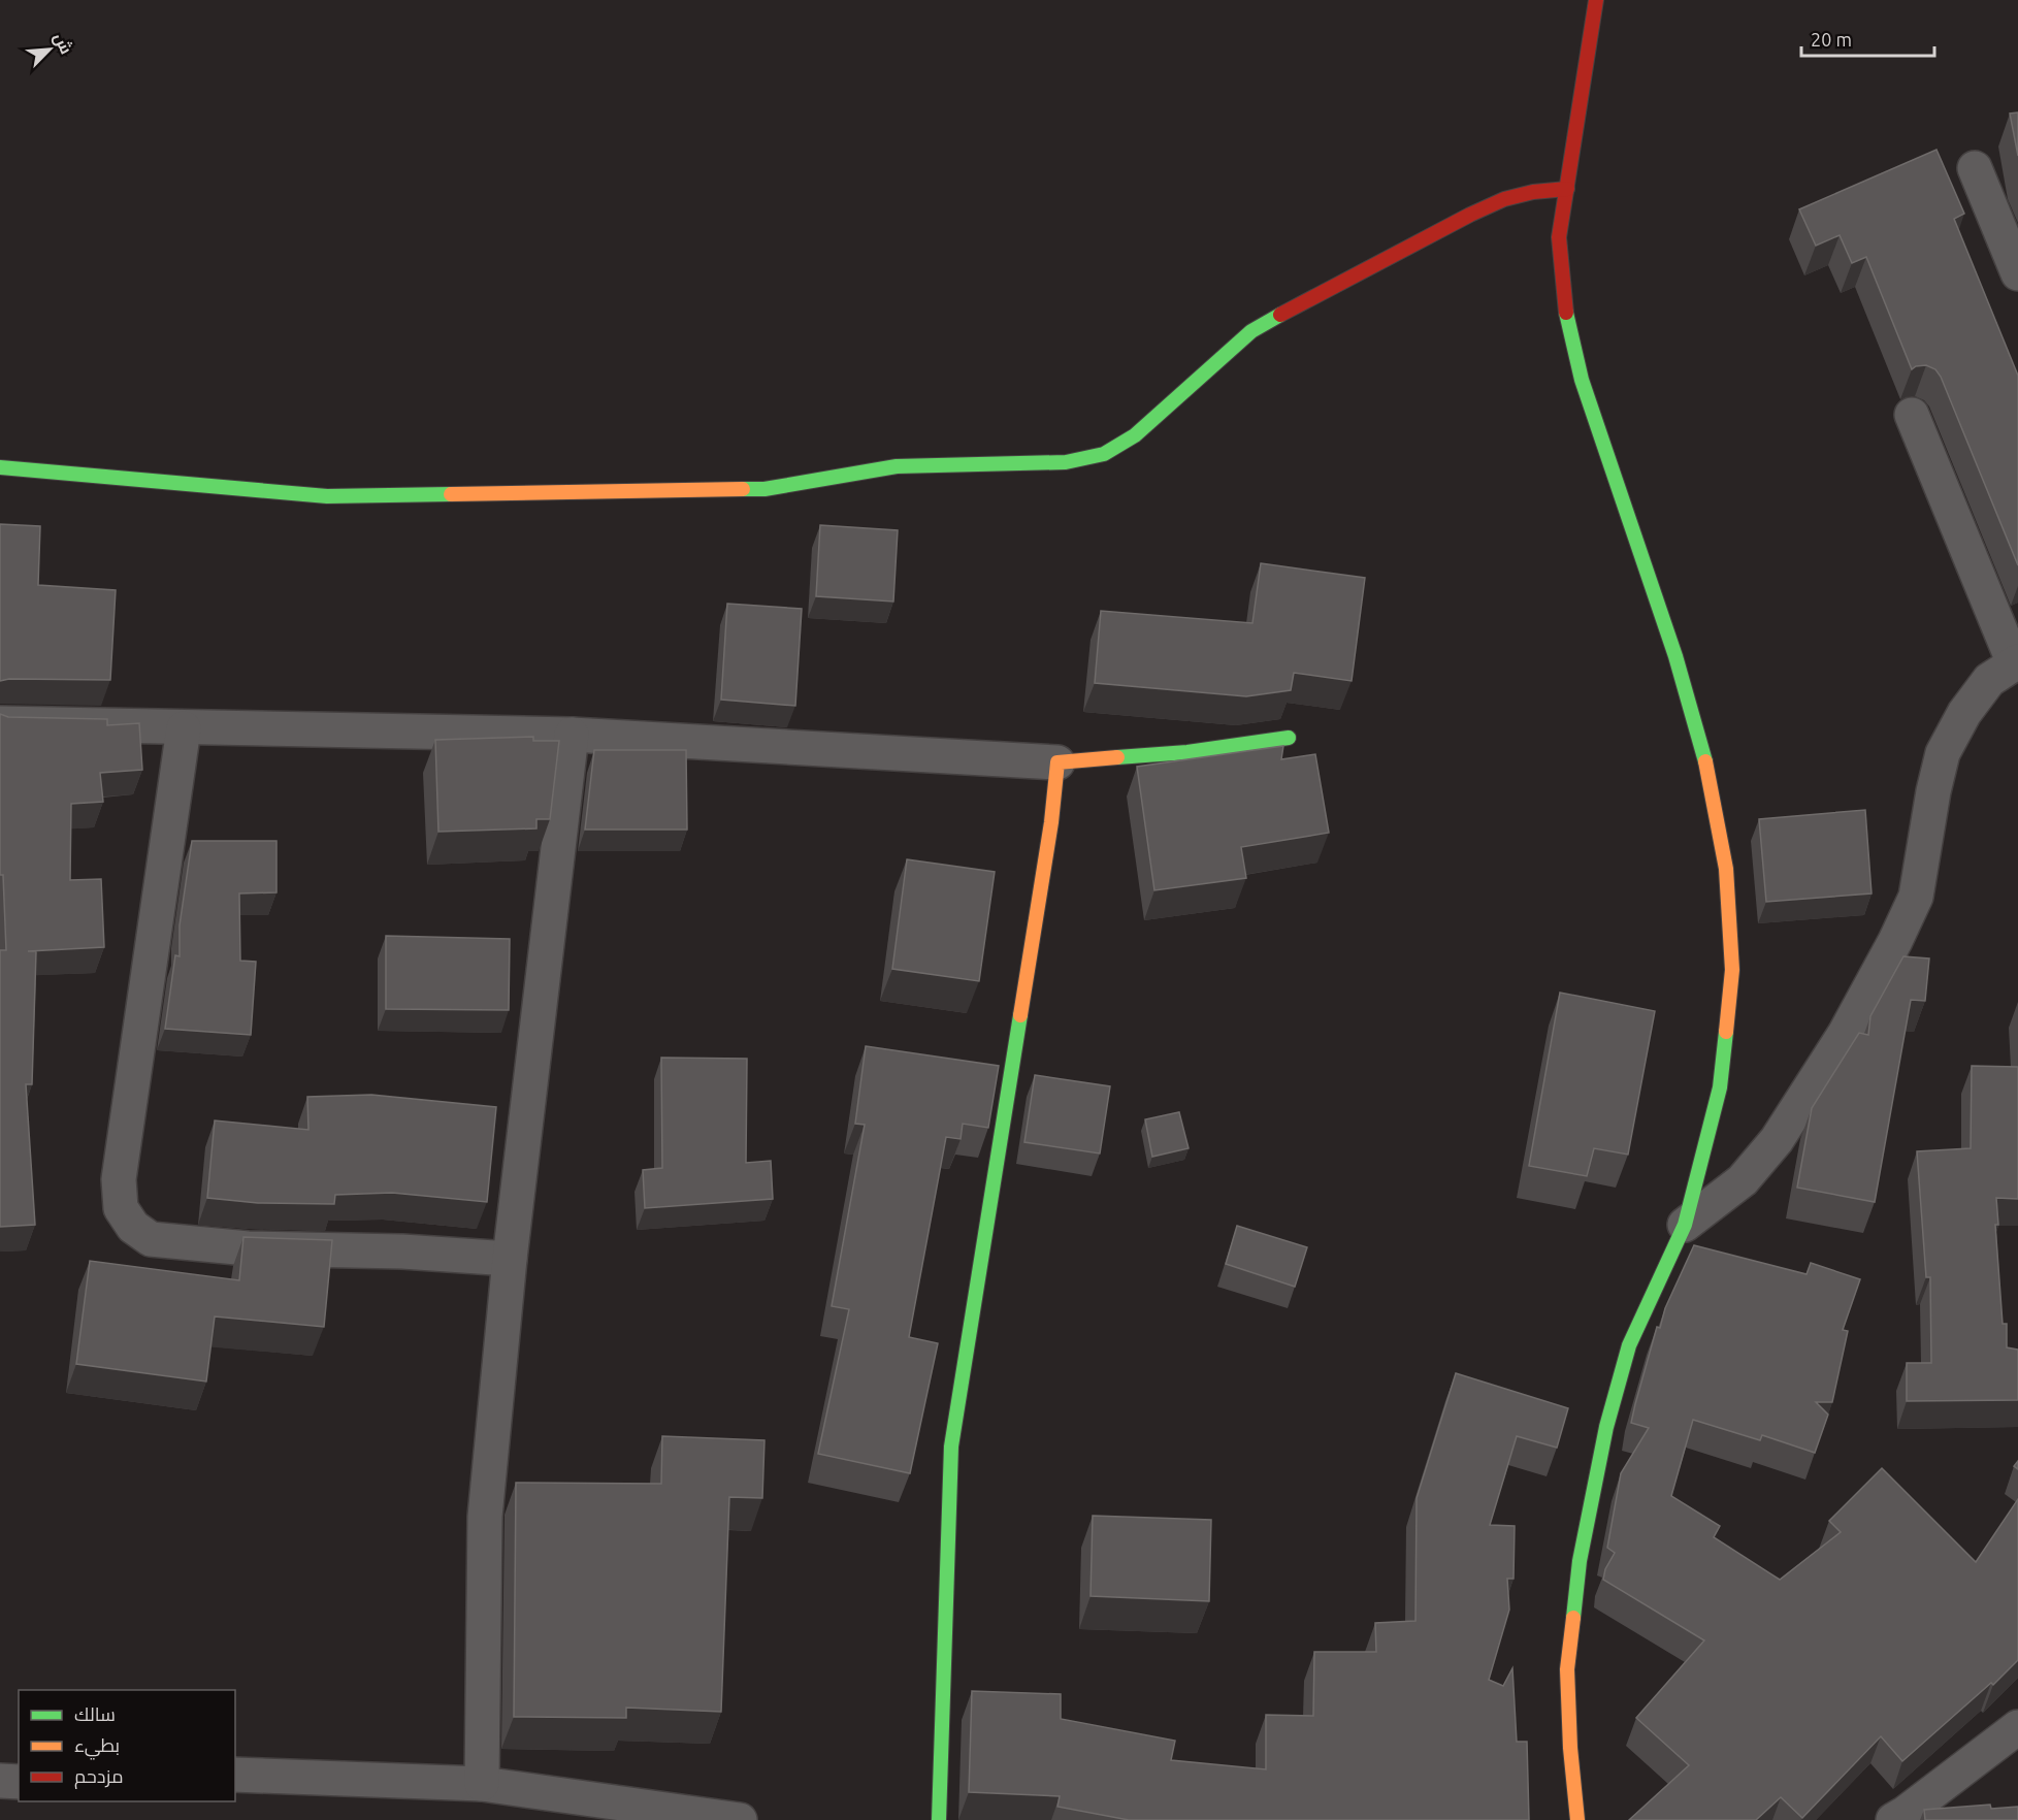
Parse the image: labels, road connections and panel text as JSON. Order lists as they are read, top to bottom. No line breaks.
{"legend":["سالك","بطيء","مزدحم"],"scale_bar":"20 m","north":"top right"}
